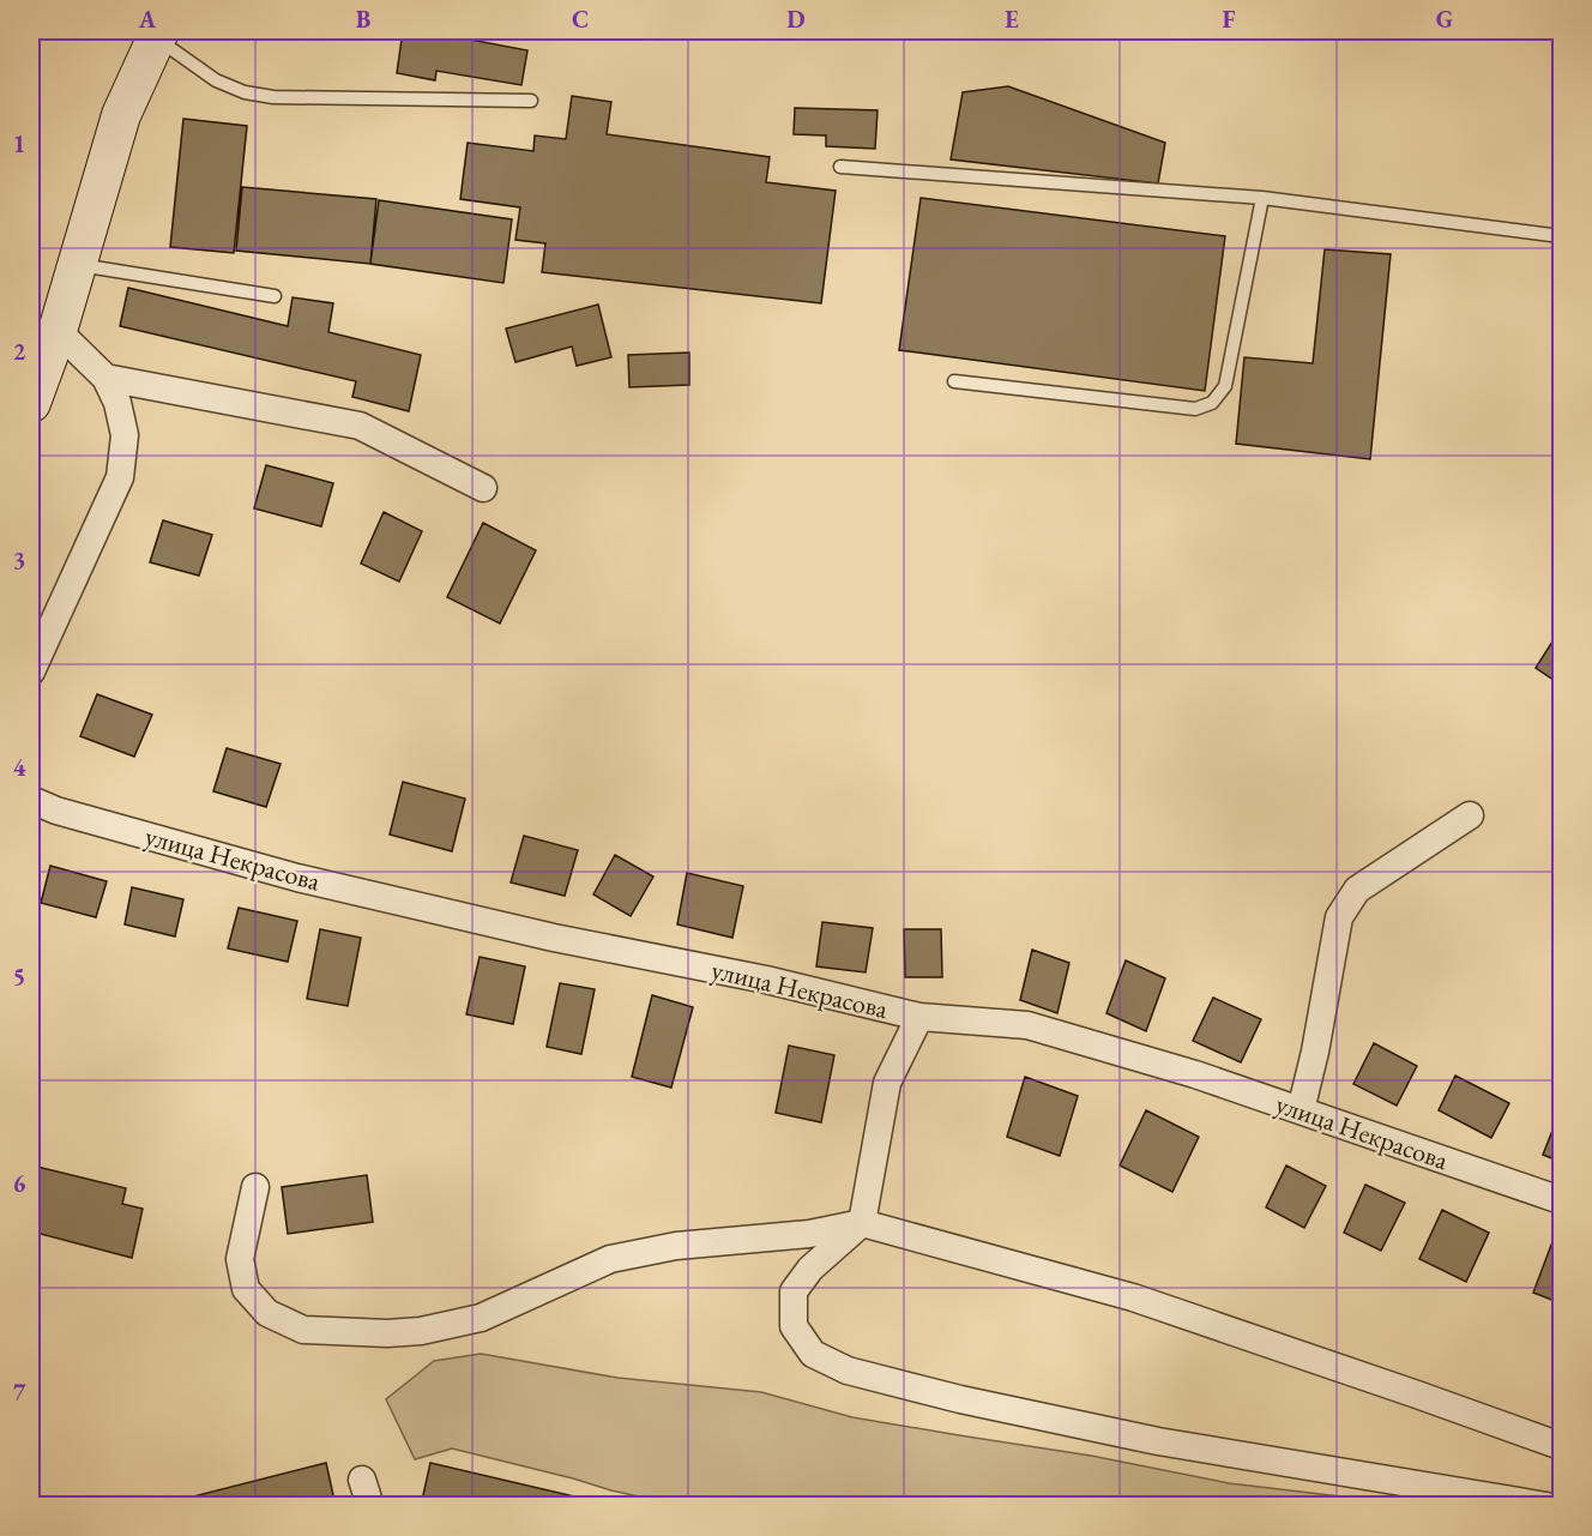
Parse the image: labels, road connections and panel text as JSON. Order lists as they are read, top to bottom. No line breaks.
{"streets":{"street":["улица Некрасова"]},"grid":{"columns":["A","B","C","D","E","F","G"],"rows":["1","2","3","4","5","6","7"]}}
